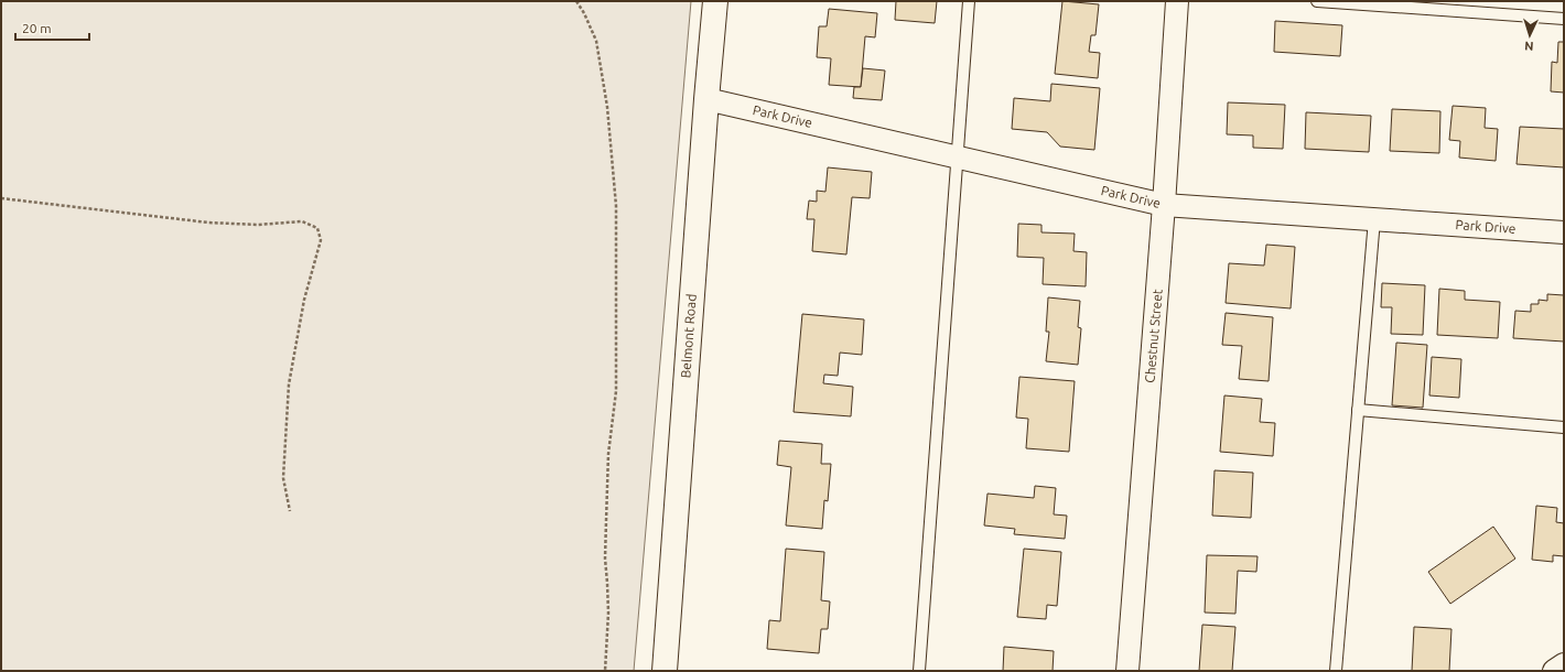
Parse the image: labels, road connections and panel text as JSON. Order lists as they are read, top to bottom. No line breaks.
{"streets":{"street":["Park Drive","Belmont Road","Chestnut Street"]},"crossings":[["Park Drive","Belmont Road"],["Park Drive","Chestnut Street"]],"scale_bar":"20 m","north":"bottom"}
